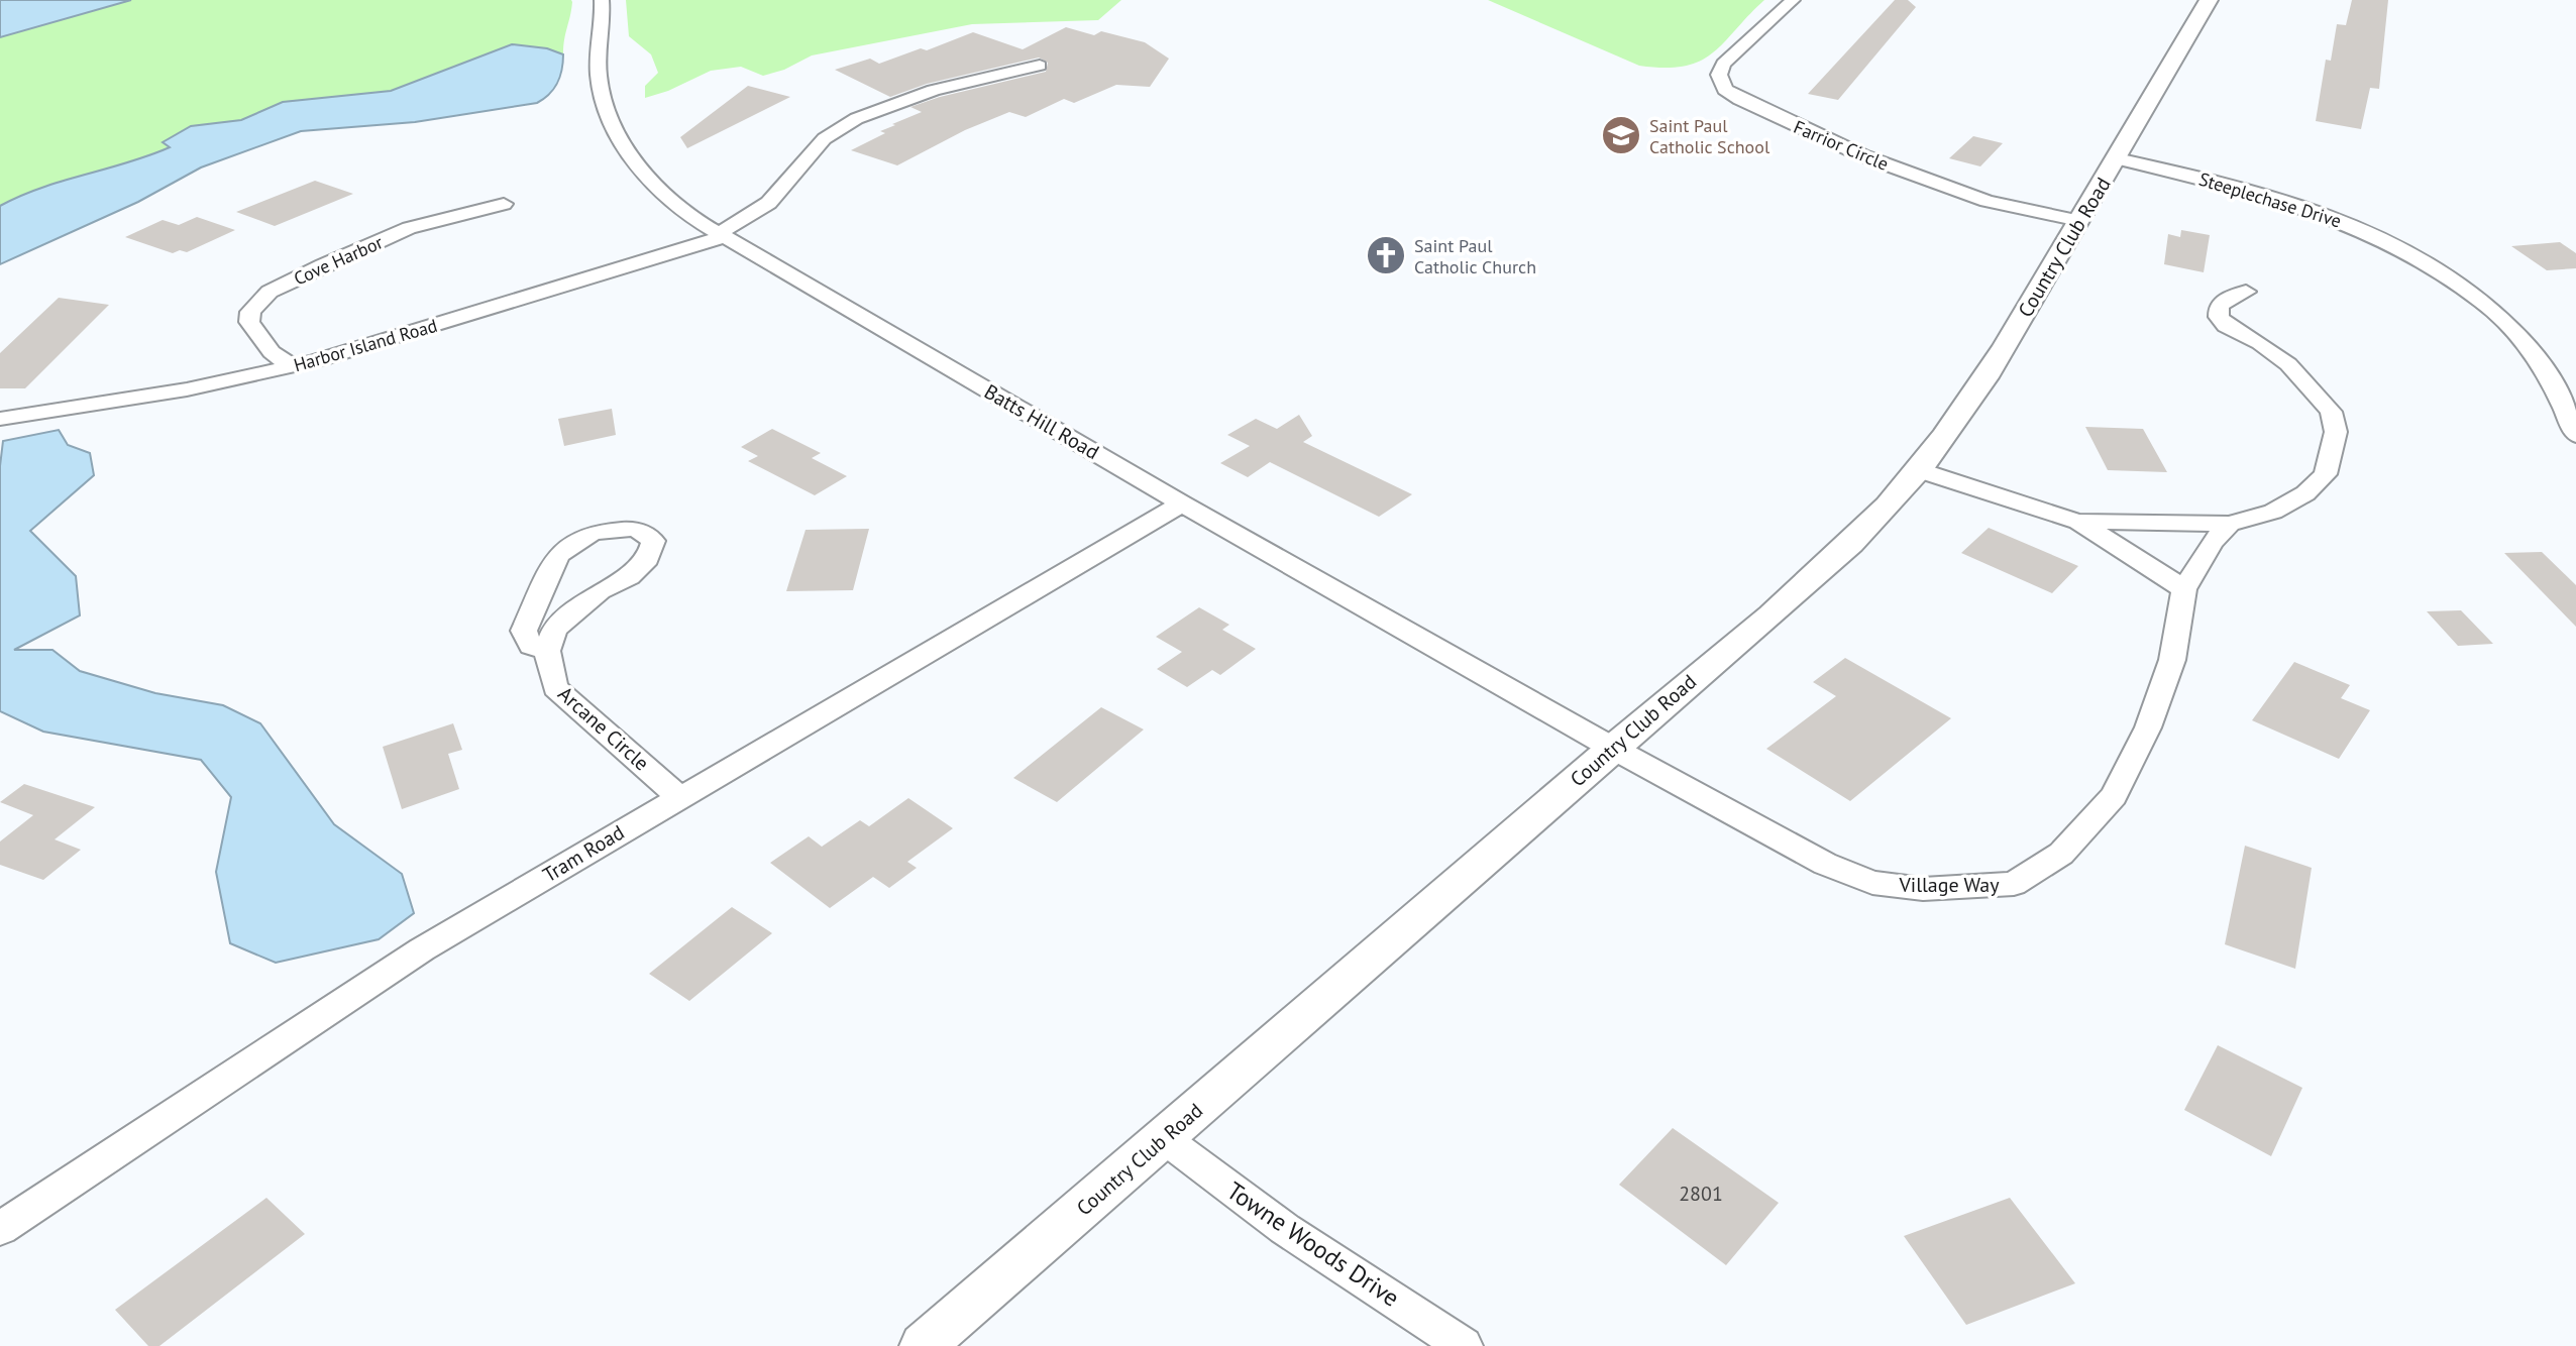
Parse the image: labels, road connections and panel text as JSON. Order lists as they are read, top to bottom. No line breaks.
{"streets":{"street":["Farrior Circle","Steeplechase Drive","Country Club Road","Cove Harbor","Harbor Island Road","Batts Hill Road","Arcane Circle","Tram Road","Village Way","Towne Woods Drive"]},"crossings":[["Farrior Circle","Country Club Road"],["Steeplechase Drive","Country Club Road"],["Country Club Road","Batts Hill Road"],["Country Club Road","Village Way"],["Country Club Road","Towne Woods Drive"],["Cove Harbor","Harbor Island Road"],["Harbor Island Road","Batts Hill Road"],["Batts Hill Road","Tram Road"],["Batts Hill Road","Village Way"],["Arcane Circle","Tram Road"]],"places":{"school or university":["Saint Paul Catholic School"],"church":["Saint Paul Catholic Church"]},"house_numbers":["2801"]}
